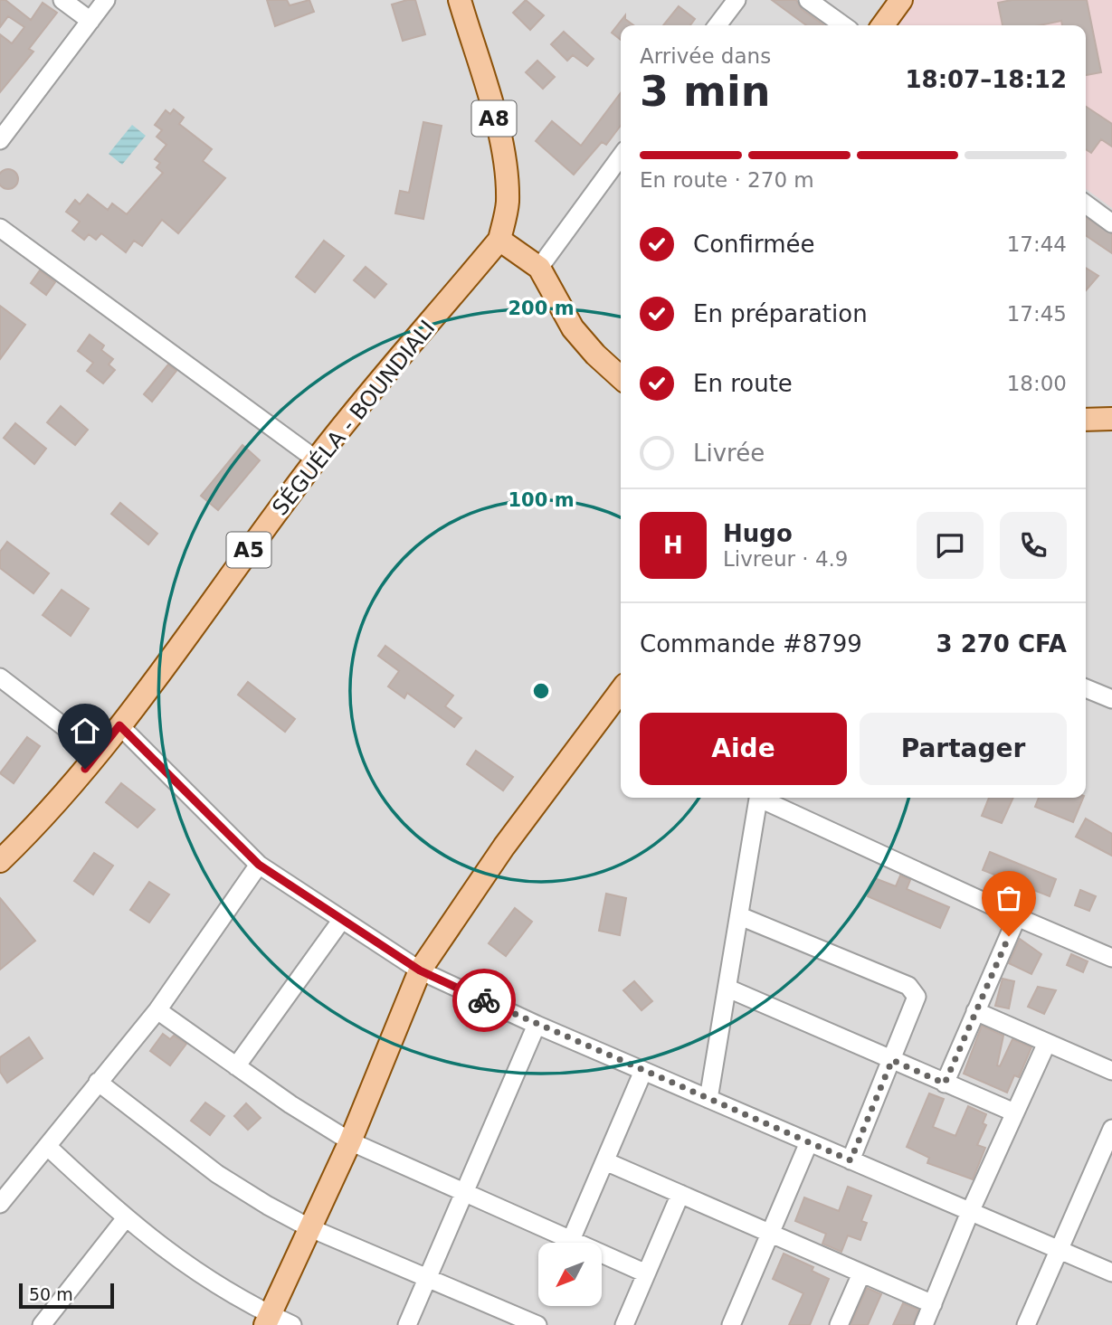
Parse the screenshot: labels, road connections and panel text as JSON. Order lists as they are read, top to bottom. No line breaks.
{"streets":{"main road":["A8","SÉGUÉLA - BOUNDIALI","A5"]},"crossings":[["A8","SÉGUÉLA - BOUNDIALI"]],"scale_bar":"50 m","north":"bottom left","page":{"heading":["3 min","Arrivée dans","18:07–18:12"],"panel":["Hugo","Livreur · 4.9","Commande #8799","3 270 CFA"],"bar":"En route · 270 m","list":[["Confirmée","17:44"],["En préparation","17:45"],["En route","18:00"],"Livrée"],"round":"H","buttons":["Aide","Partager"],"scale":"50 m"},"rings":["200 m","100 m"]}
